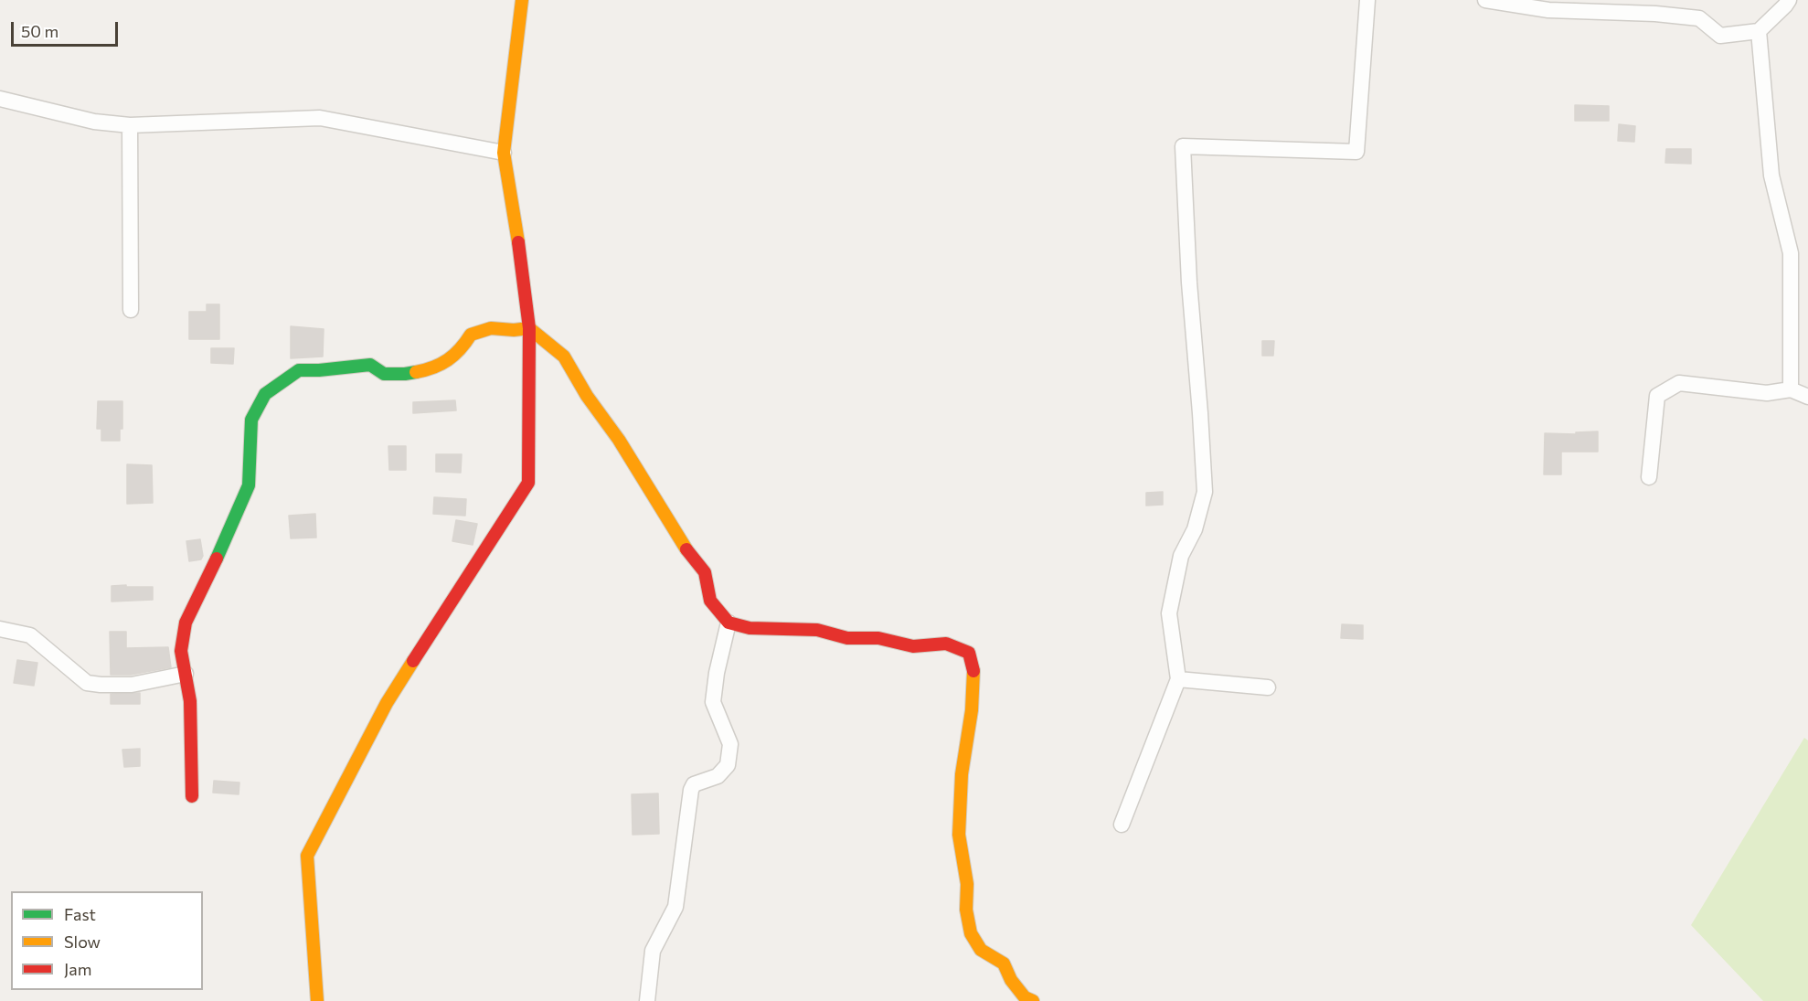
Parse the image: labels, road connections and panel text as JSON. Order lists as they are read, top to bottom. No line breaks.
{"legend":["Fast","Slow","Jam"],"scale_bar":"50 m"}
